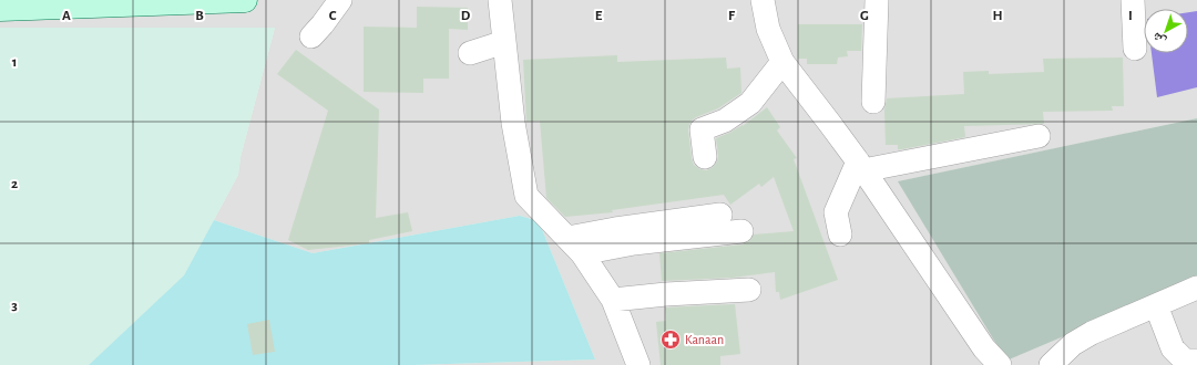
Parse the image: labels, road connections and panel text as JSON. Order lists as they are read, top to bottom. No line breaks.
{"places":{"pharmacy":["Kanaan"]},"north":"bottom left","grid":{"columns":["A","B","C","D","E","F","G","H","I"],"rows":["1","2","3"]}}
